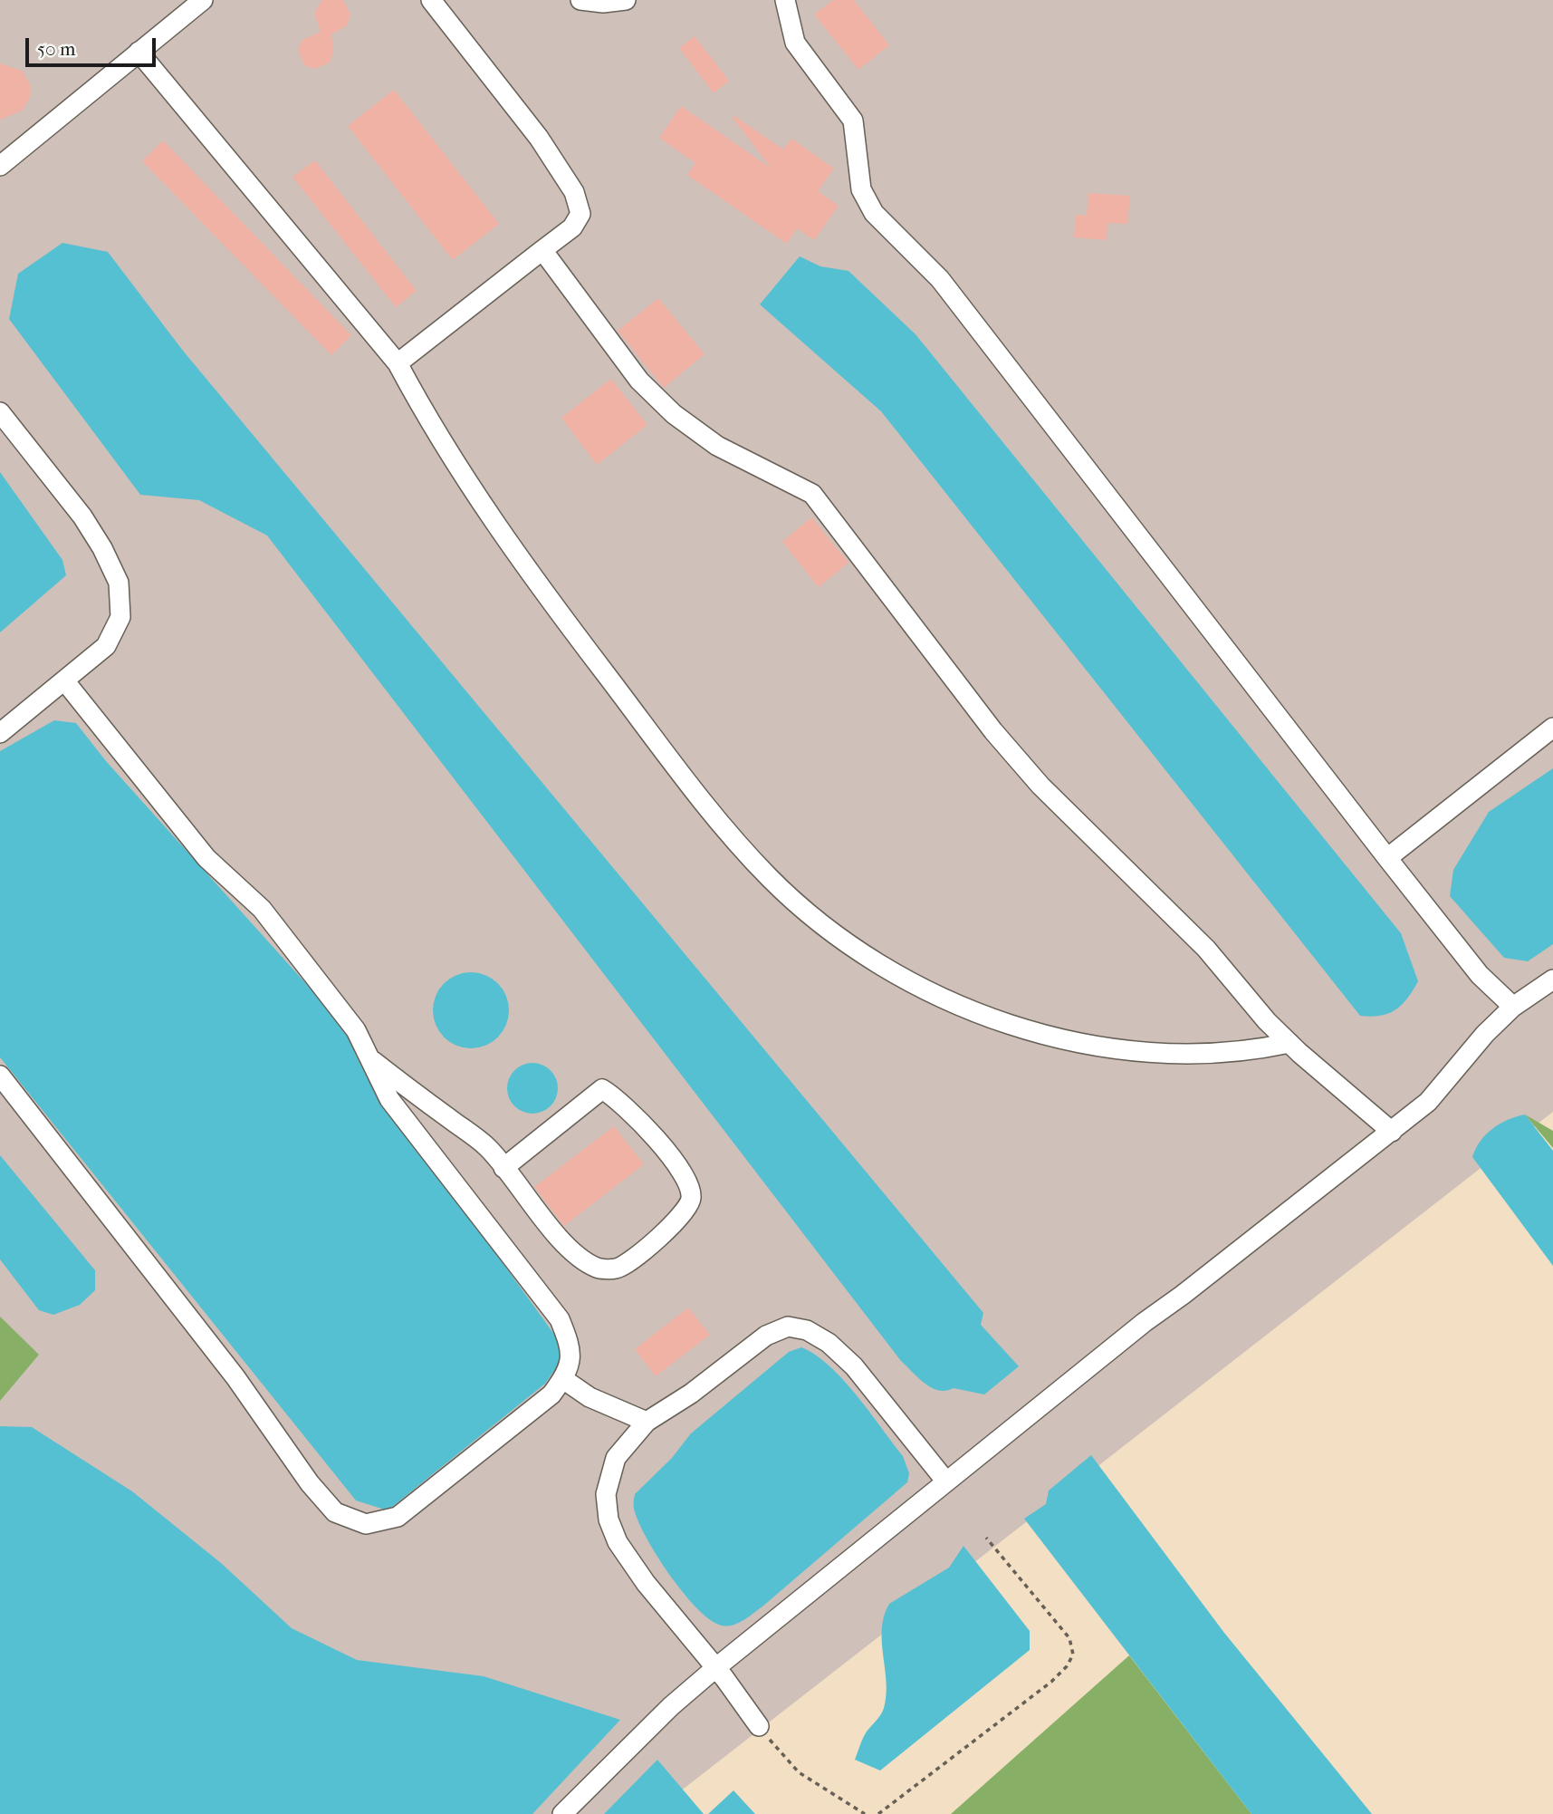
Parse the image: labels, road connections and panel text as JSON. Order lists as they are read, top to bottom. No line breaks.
{"scale_bar":"50 m"}
